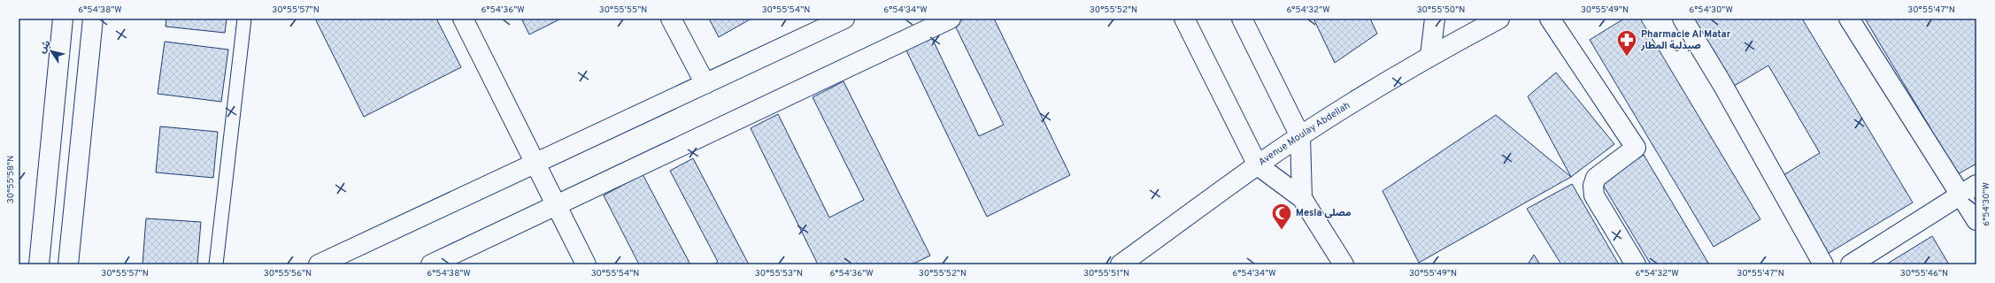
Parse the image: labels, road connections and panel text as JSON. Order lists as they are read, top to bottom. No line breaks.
{"streets":{"street":["Avenue Moulay Abdellah"]},"places":{"pharmacy":["Pharmacie Al Matar صيدلية المطار"],"mosque":["Mesla مصلى"]},"north":"top left","coordinates":["6°54'38\"W","30°55'57\"N","6°54'36\"W","30°55'55\"N","30°55'54\"N","6°54'34\"W","30°55'52\"N","6°54'32\"W","30°55'50\"N","30°55'49\"N","6°54'30\"W","30°55'47\"N","30°55'58\"N","30°55'56\"N","30°55'53\"N","30°55'51\"N","30°55'46\"N"]}
